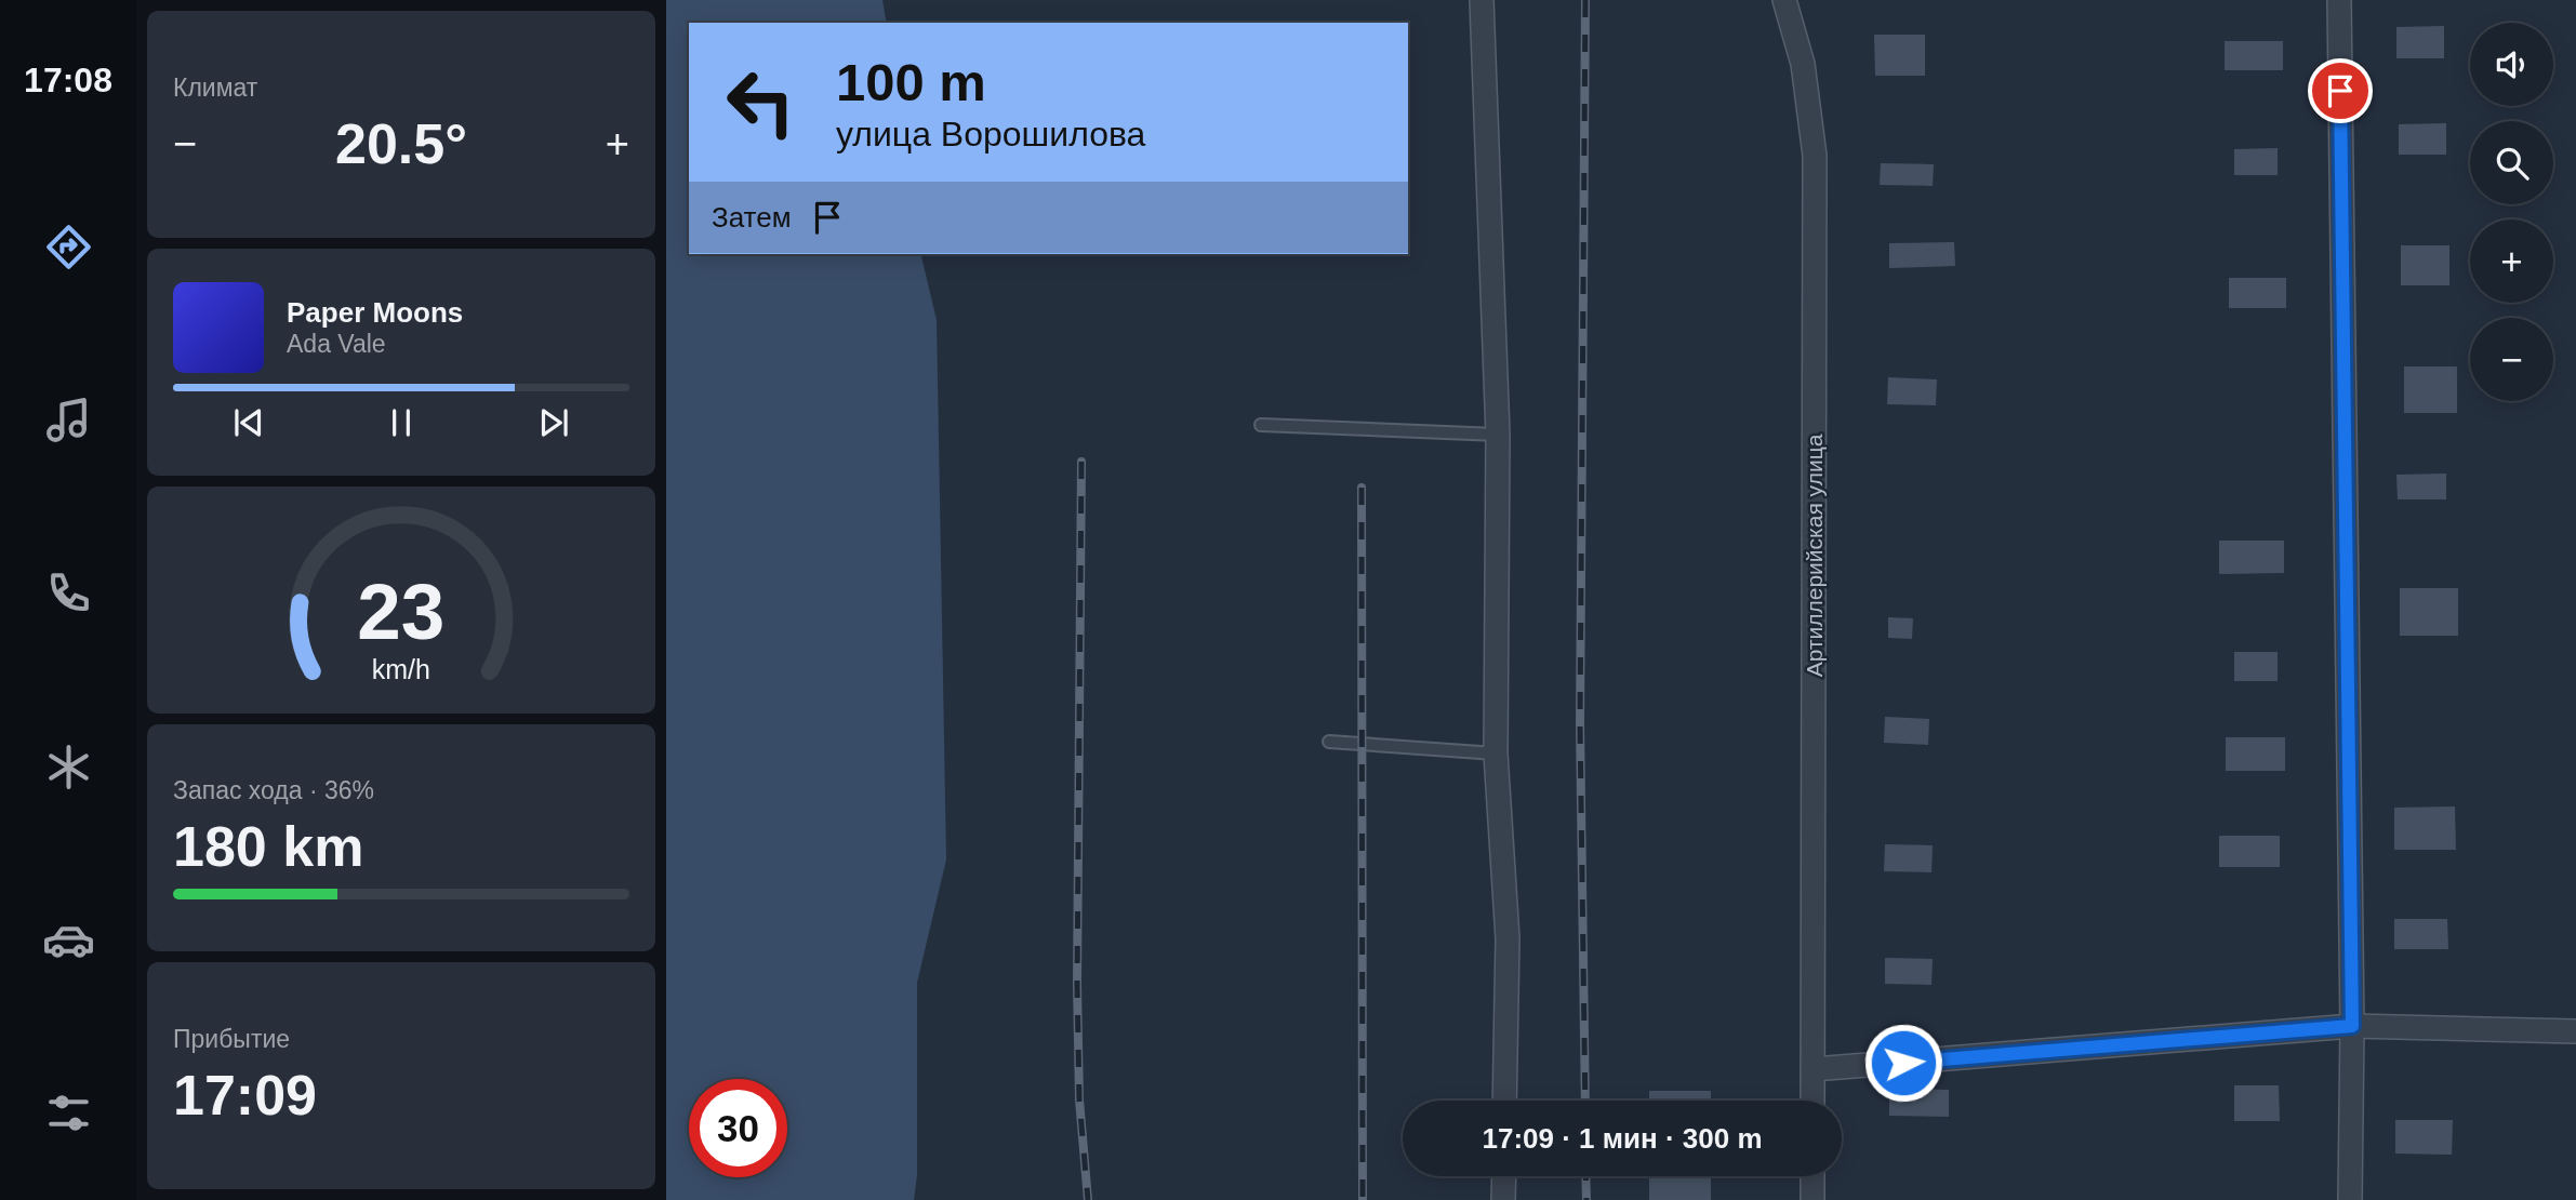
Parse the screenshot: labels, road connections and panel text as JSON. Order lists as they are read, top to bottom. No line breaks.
{"streets":{"street":["Артиллерийская улица"]},"page":{"tabs":"17:08","tile":["Климат",["Запас хода · 36%","180 km"],["Прибытие","17:09"]],"map_buttons":["+","−"],"turn":["100 m","улица Ворошилова"],"heat":["−","20.5°","+"],"then":"Затем","song":["Paper Moons","Ada Vale"],"limit":"30","trip":"17:09 · 1 мин · 300 m","gauge":["23","km/h"]}}
